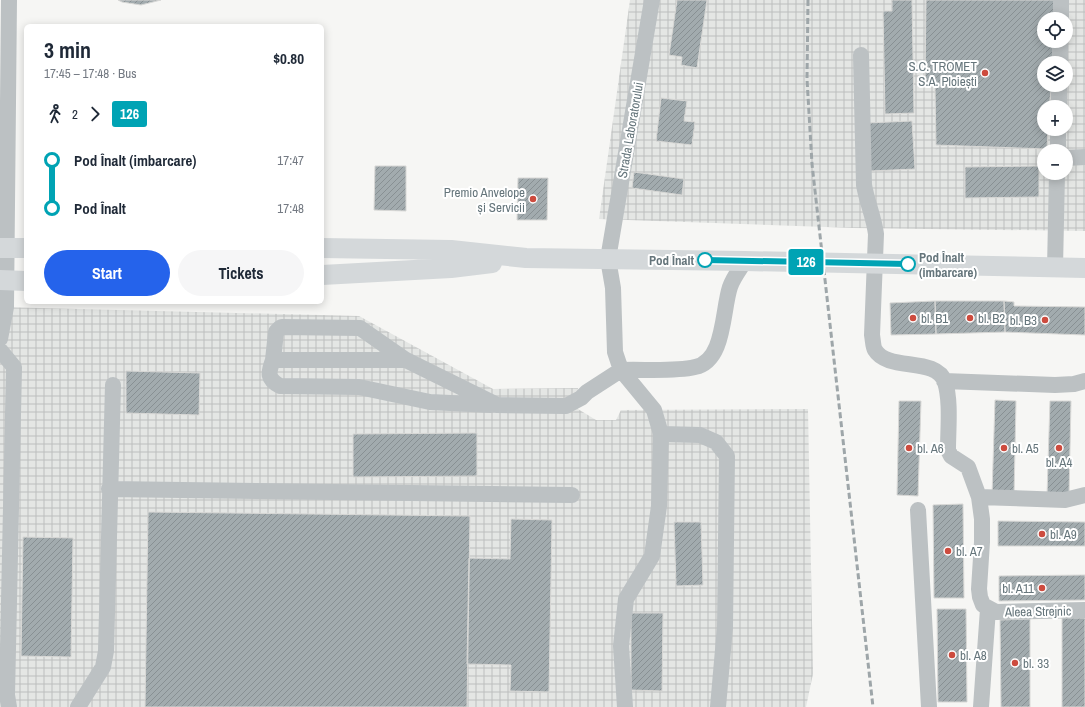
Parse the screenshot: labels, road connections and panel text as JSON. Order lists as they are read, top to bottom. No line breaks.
{"streets":{"street":["Strada Laboratorului","Aleea Strejnic"]},"places":["S.C. TROMET S.A. Ploiești","Premio Anvelope și Servicii","Pod Înalt","Pod Înalt (imbarcare)","bl. B1","bl. B2","bl. B3","bl. A6","bl. A5","bl. A4","bl. A9","bl. A7","bl. A11","bl. A8","bl. 33"],"lines":["bus line 126"],"page":{"on_map":"126","map_buttons":["+","−"],"heading":["3 min","17:45 – 17:48 · Bus","$0.80"],"legs":["2","126"],"list":[{"name":"Pod Înalt (imbarcare)","value":"17:47"},{"name":"Pod Înalt","value":"17:48"}],"buttons":["Start","Tickets"]}}
